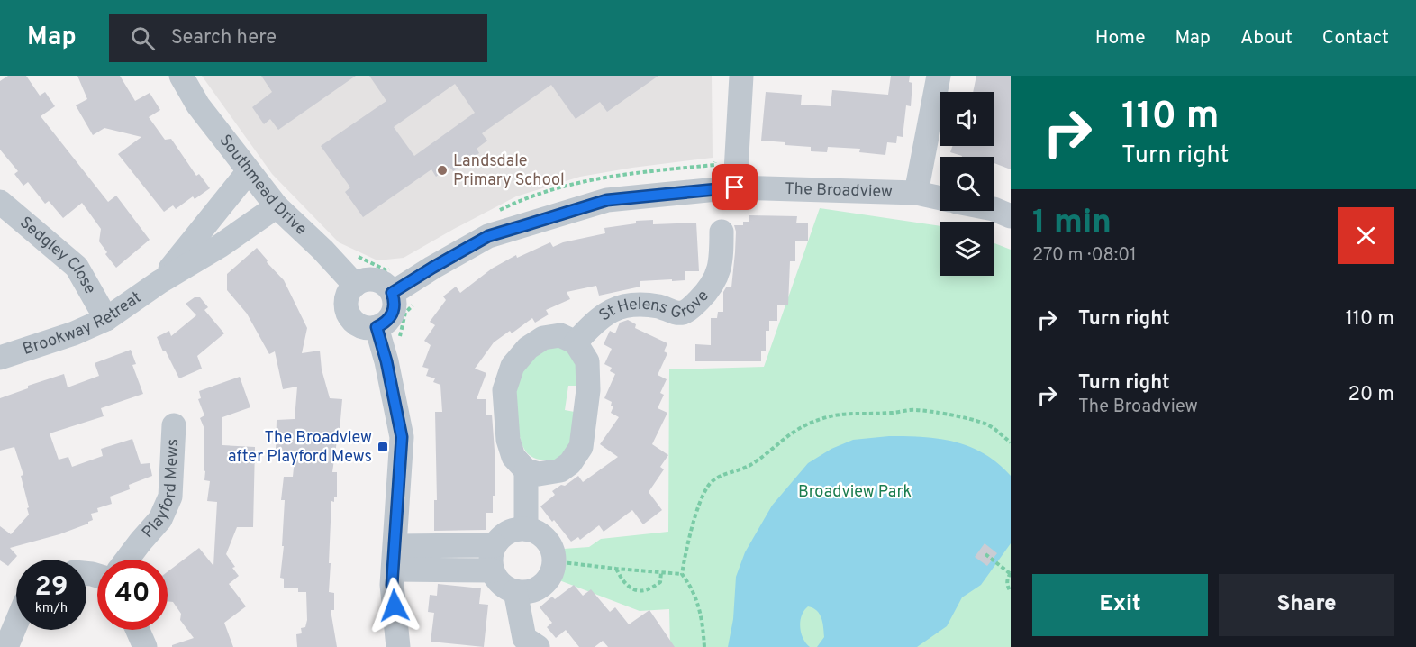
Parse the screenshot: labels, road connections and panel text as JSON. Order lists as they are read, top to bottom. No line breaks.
{"streets":{"street":["Southmead Drive","The Broadview","Sedgley Close","St Helens Grove","Brookway Retreat","Playford Mews"]},"crossings":[["Southmead Drive","The Broadview"],["Southmead Drive","Brookway Retreat"],["Sedgley Close","Brookway Retreat"]],"parks":["Broadview Park"],"places":{"other":["Landsdale Primary School"],"transit":["The Broadview after Playford Mews"]},"page":{"header":"Map","search":"Search here","nav":["Home","Map","About","Contact"],"turn":["110 m","Turn right"],"heading":["1 min","270 m · 08:01"],"list":[{"name":"Turn right","value":"110 m"},{"name":"Turn right","note":"The Broadview","value":"20 m"}],"speed":"29 km/h","limit":"40","buttons":["Exit","Share"]}}
